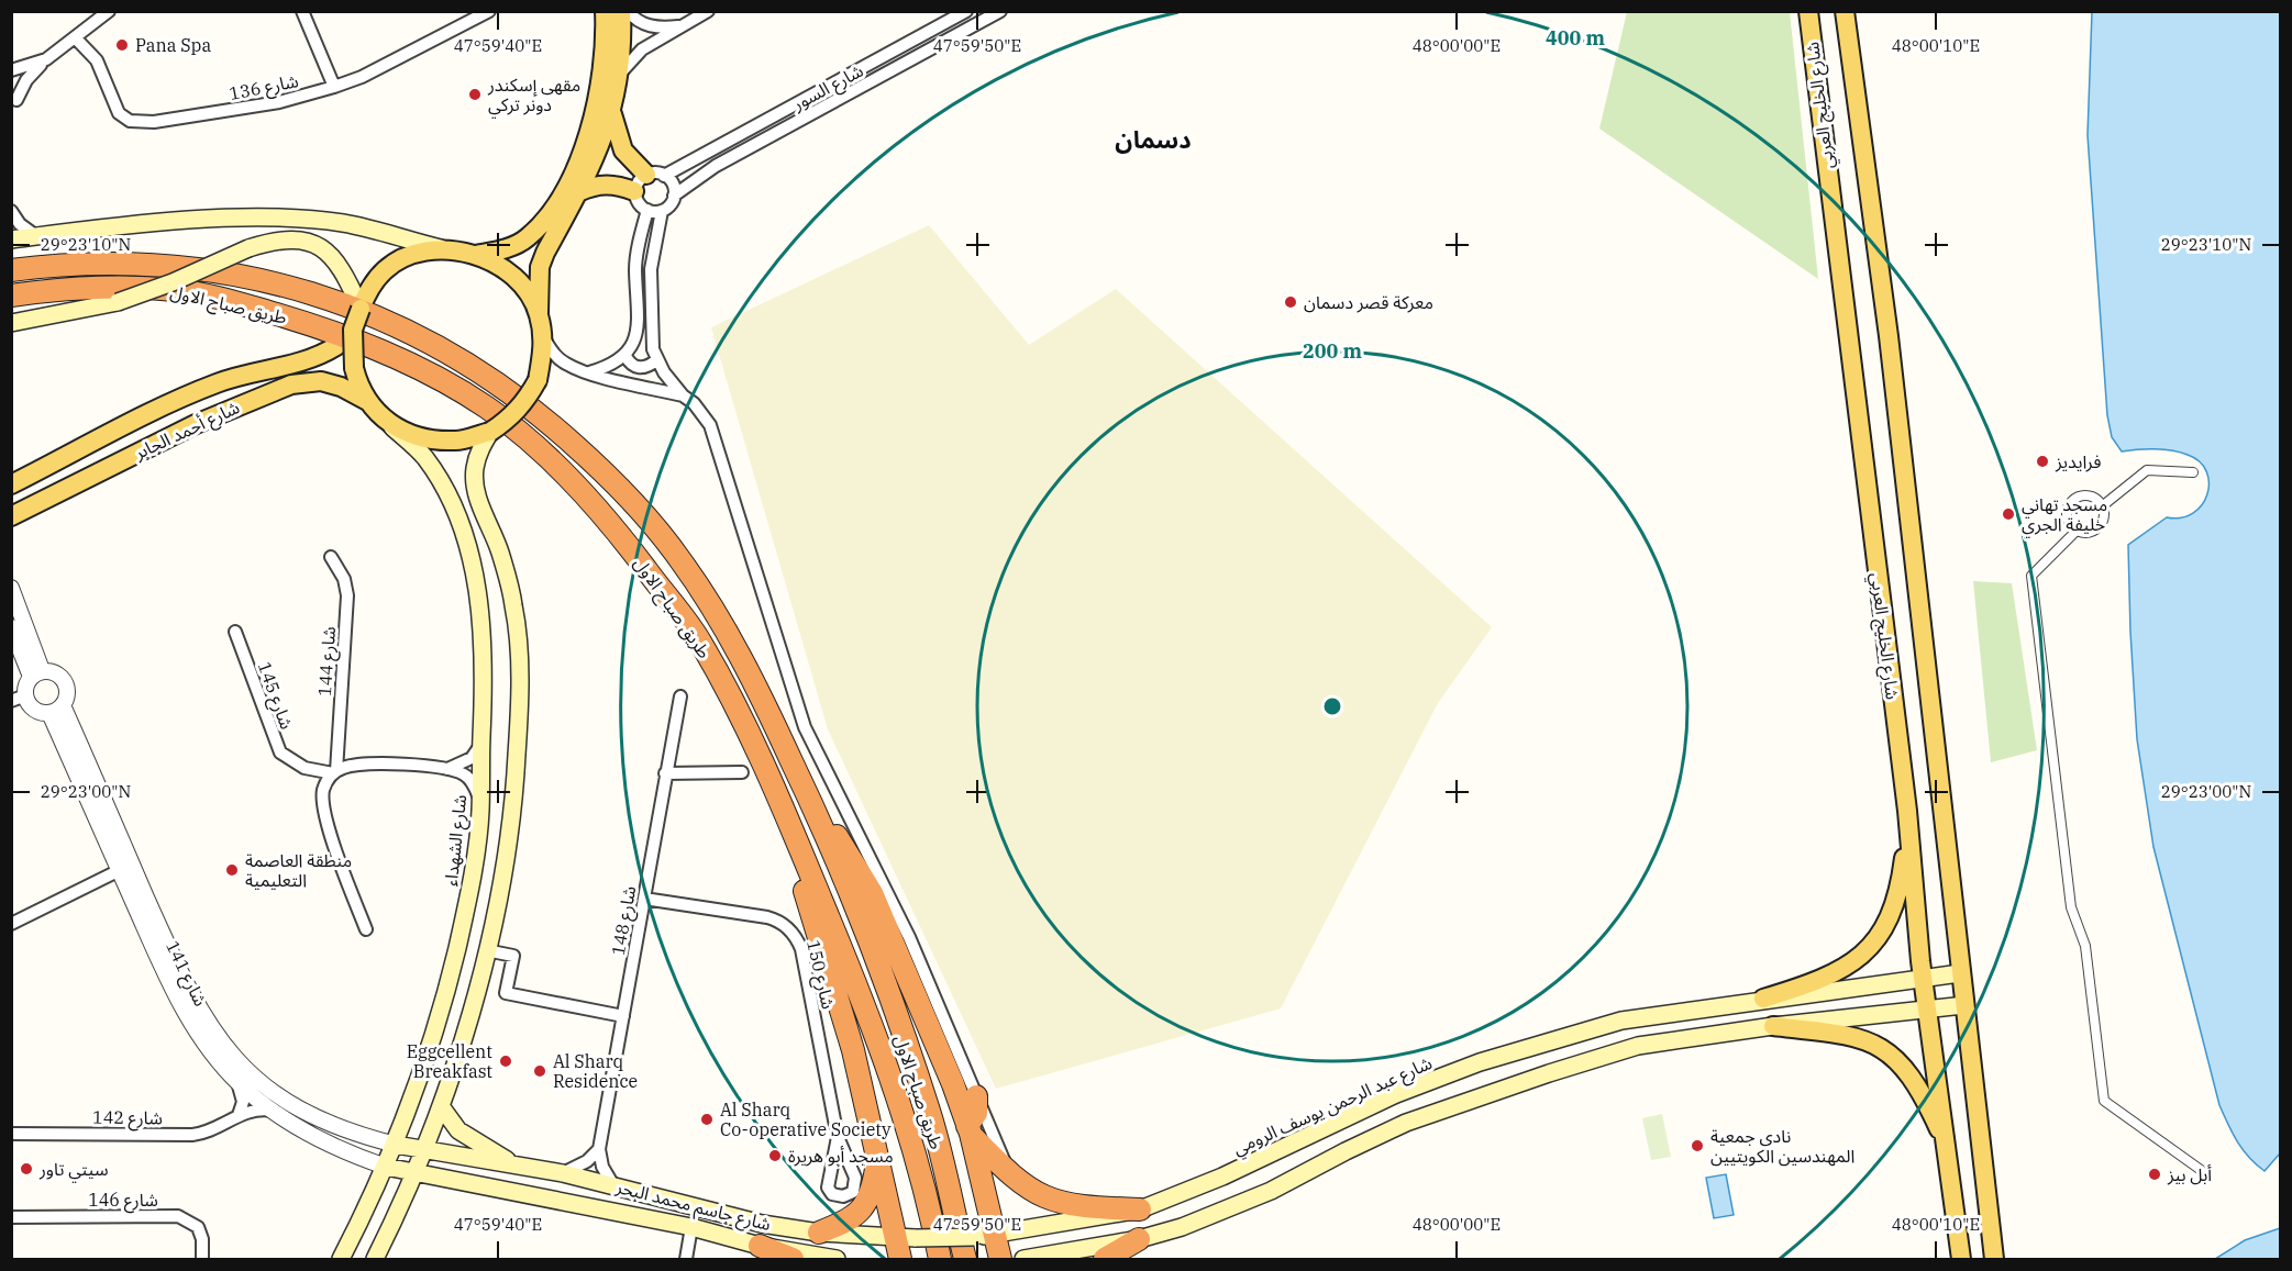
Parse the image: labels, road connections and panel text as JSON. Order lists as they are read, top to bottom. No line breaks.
{"streets":{"highway":["طريق صباح الاول"],"main road":["شارع الخليج العربي","شارع أحمد الجابر","شارع الشهداء","شارع عبد الرحمن يوسف الرومي","شارع جاسم محمد البحر"],"street":["شارع 136","شارع السور","شارع 144","شارع 145","شارع 148","شارع 141","شارع 150","شارع 142","شارع 146"]},"crossings":[["شارع الخليج العربي","شارع عبد الرحمن يوسف الرومي"],["طريق صباح الاول","شارع أحمد الجابر"],["طريق صباح الاول","شارع الشهداء"],["شارع أحمد الجابر","شارع الشهداء"],["شارع 144","شارع 145"],["شارع الشهداء","شارع 141"],["شارع الشهداء","شارع جاسم محمد البحر"],["شارع 148","شارع 150"],["شارع 141","شارع 142"],["شارع 141","شارع جاسم محمد البحر"],["شارع عبد الرحمن يوسف الرومي","شارع جاسم محمد البحر"]],"districts":["دسمان"],"places":["Pana Spa","مقهى إسكندر دونر تركي","معركة قصر دسمان","فرايديز","مسجد تهاني خليفة الجري","منطقة العاصمة التعليمية","Eggcellent Breakfast","Al Sharq Residence","Al Sharq Co-operative Society","نادي جمعية المهندسين الكويتيين","مسجد أبو هريرة","سيتي تاور","أبل بيز"],"coordinates":["47°59'40\"E","47°59'50\"E","48°00'00\"E","48°00'10\"E","29°23'10\"N","29°23'00\"N"],"rings":["400 m","200 m"]}
